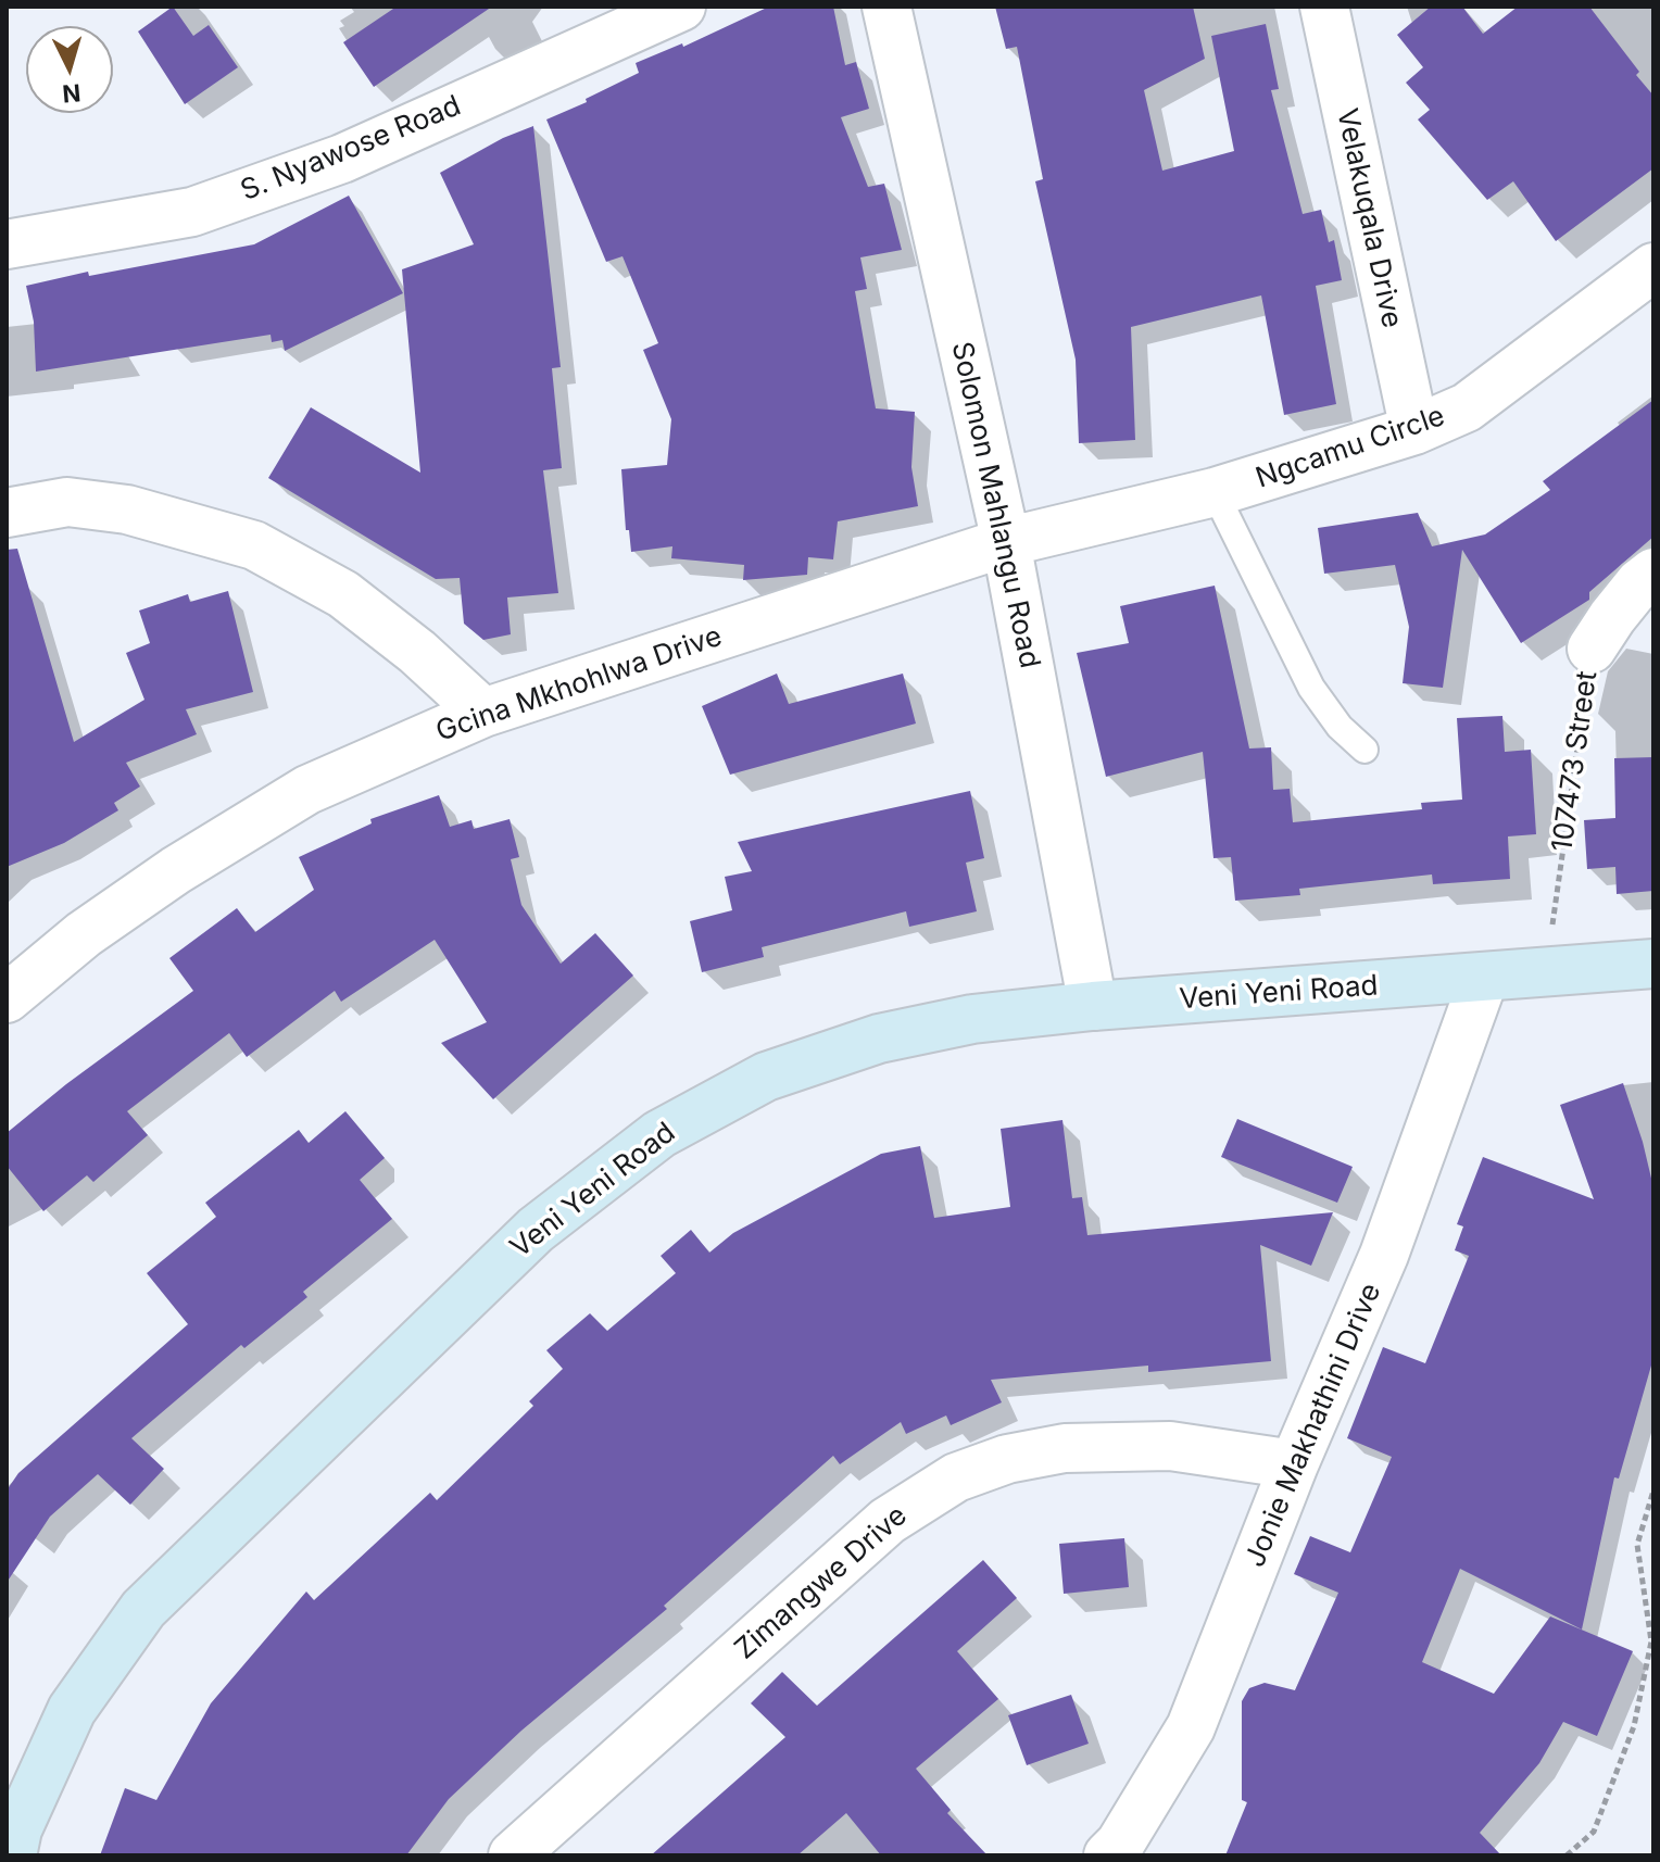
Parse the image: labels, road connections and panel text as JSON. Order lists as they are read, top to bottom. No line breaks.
{"streets":{"street":["S. Nyawose Road","Velakuqala Drive","Ngcamu Circle","Solomon Mahlangu Road","Gcina Mkhohlwa Drive","107473 Street","Veni Yeni Road","Jonie Makhathini Drive","Zimangwe Drive"]},"crossings":[["Velakuqala Drive","Ngcamu Circle"],["Ngcamu Circle","Solomon Mahlangu Road"],["Ngcamu Circle","Gcina Mkhohlwa Drive"],["Solomon Mahlangu Road","Gcina Mkhohlwa Drive"],["Solomon Mahlangu Road","Veni Yeni Road"],["107473 Street","Veni Yeni Road"],["Veni Yeni Road","Jonie Makhathini Drive"],["Jonie Makhathini Drive","Zimangwe Drive"]],"north":"bottom"}
